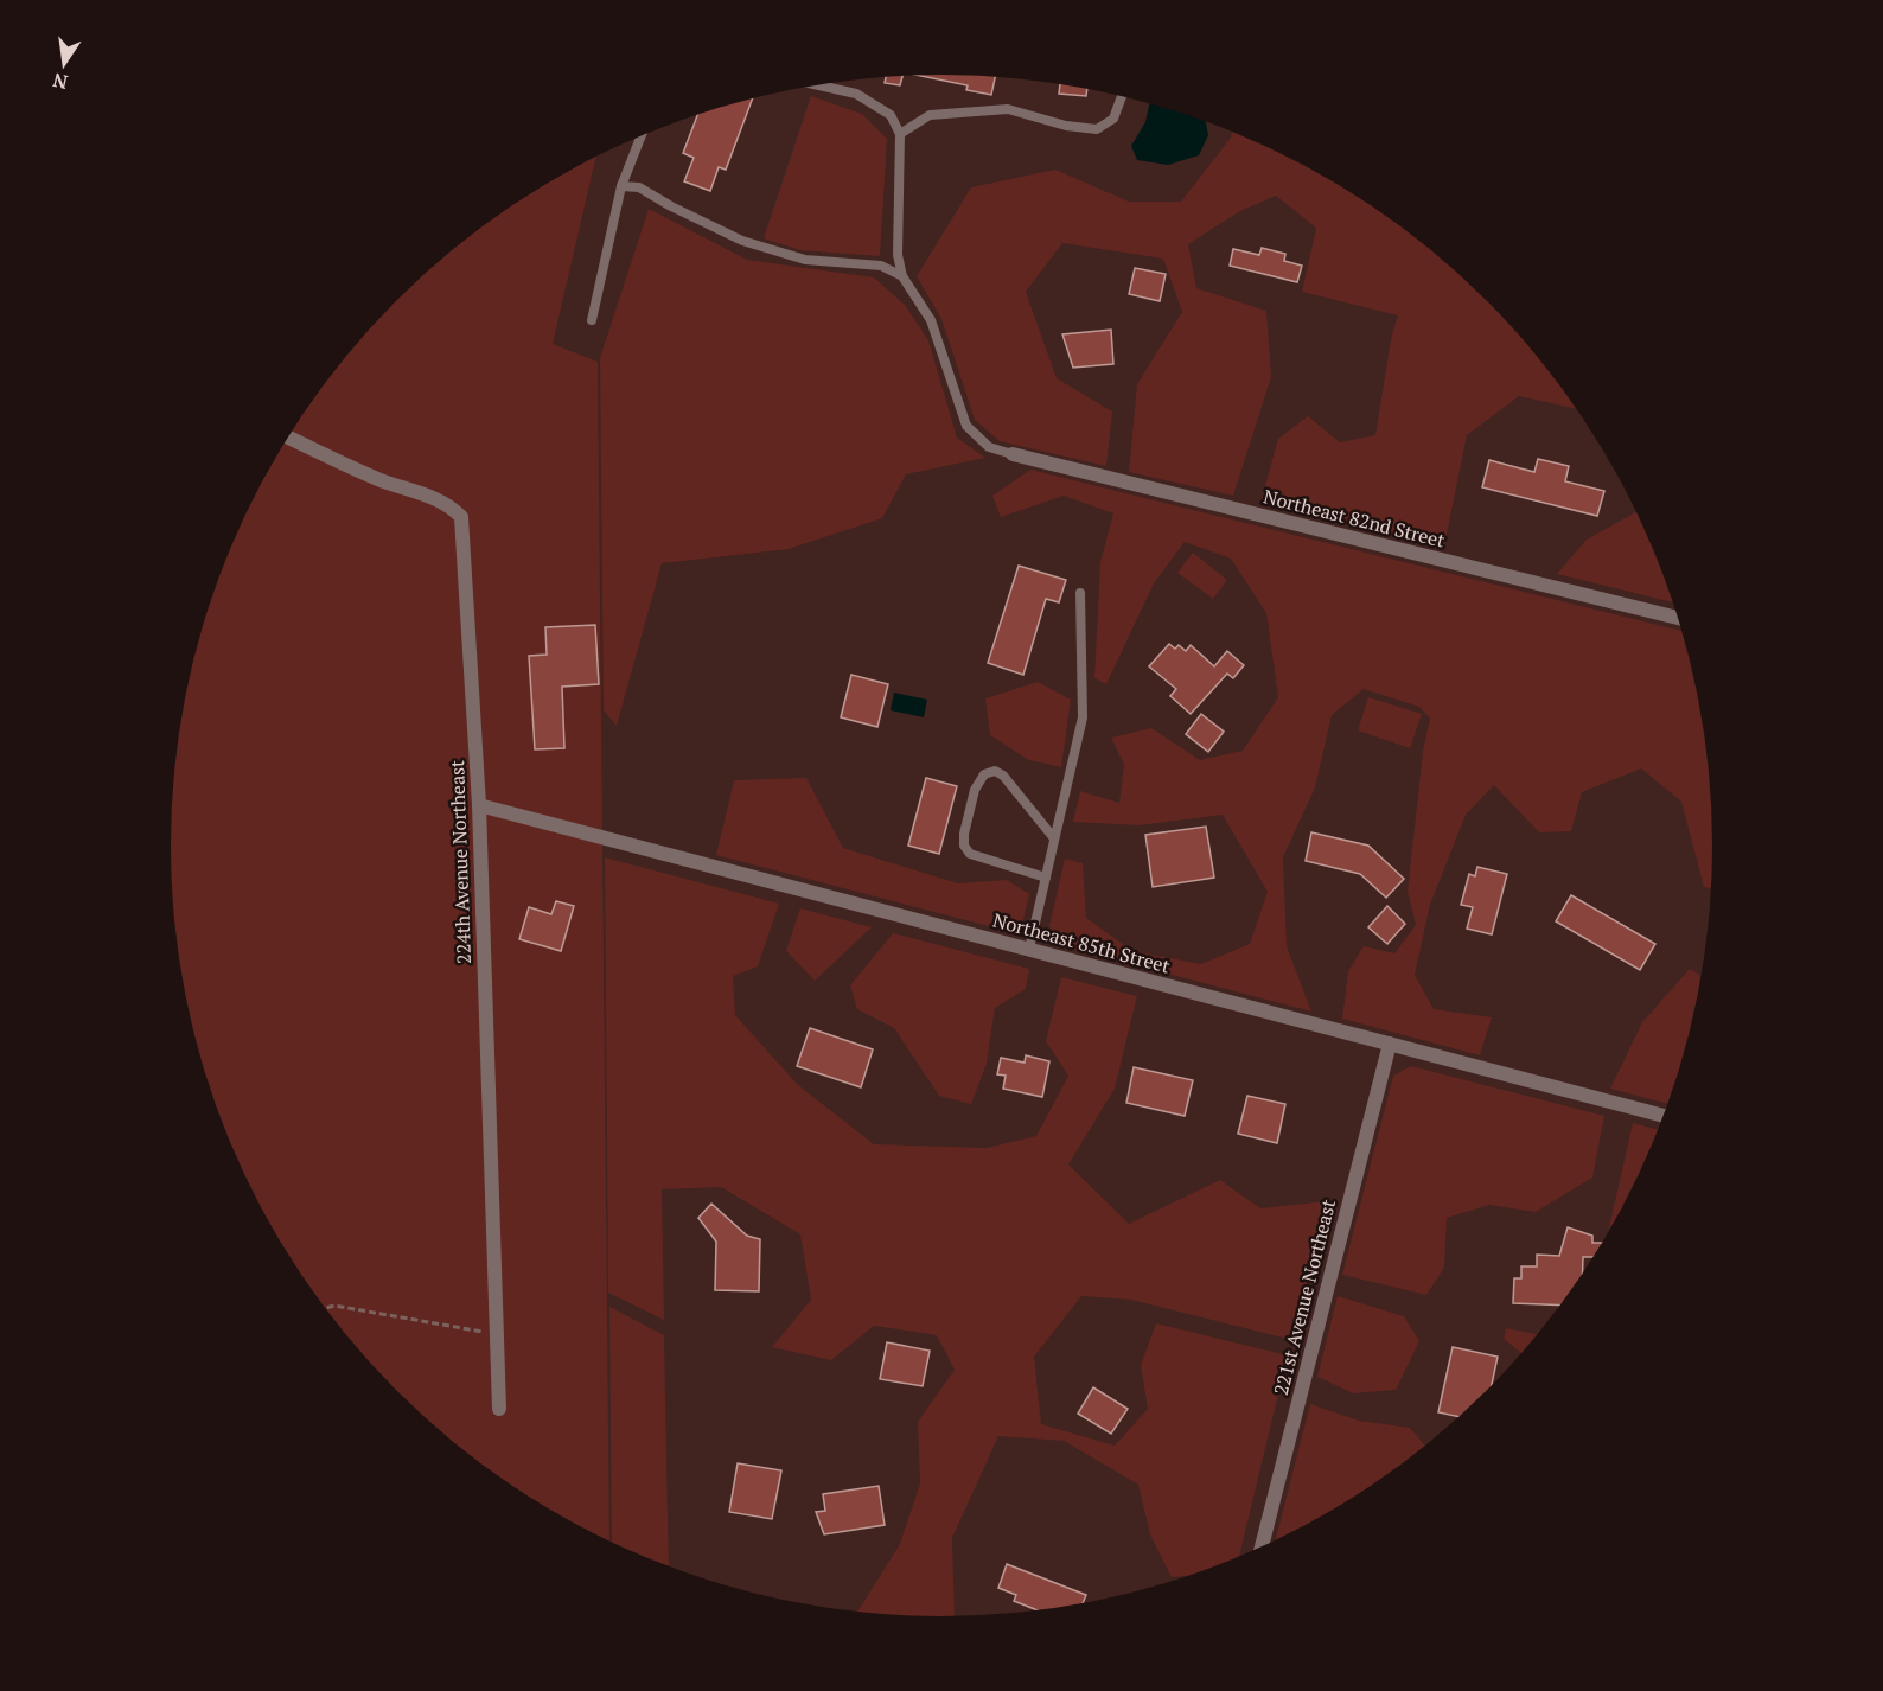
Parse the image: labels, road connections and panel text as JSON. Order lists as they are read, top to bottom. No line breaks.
{"streets":{"street":["Northeast 82nd Street","224th Avenue Northeast","Northeast 85th Street","221st Avenue Northeast"]},"crossings":[["224th Avenue Northeast","Northeast 85th Street"],["Northeast 85th Street","221st Avenue Northeast"]],"north":"bottom"}
